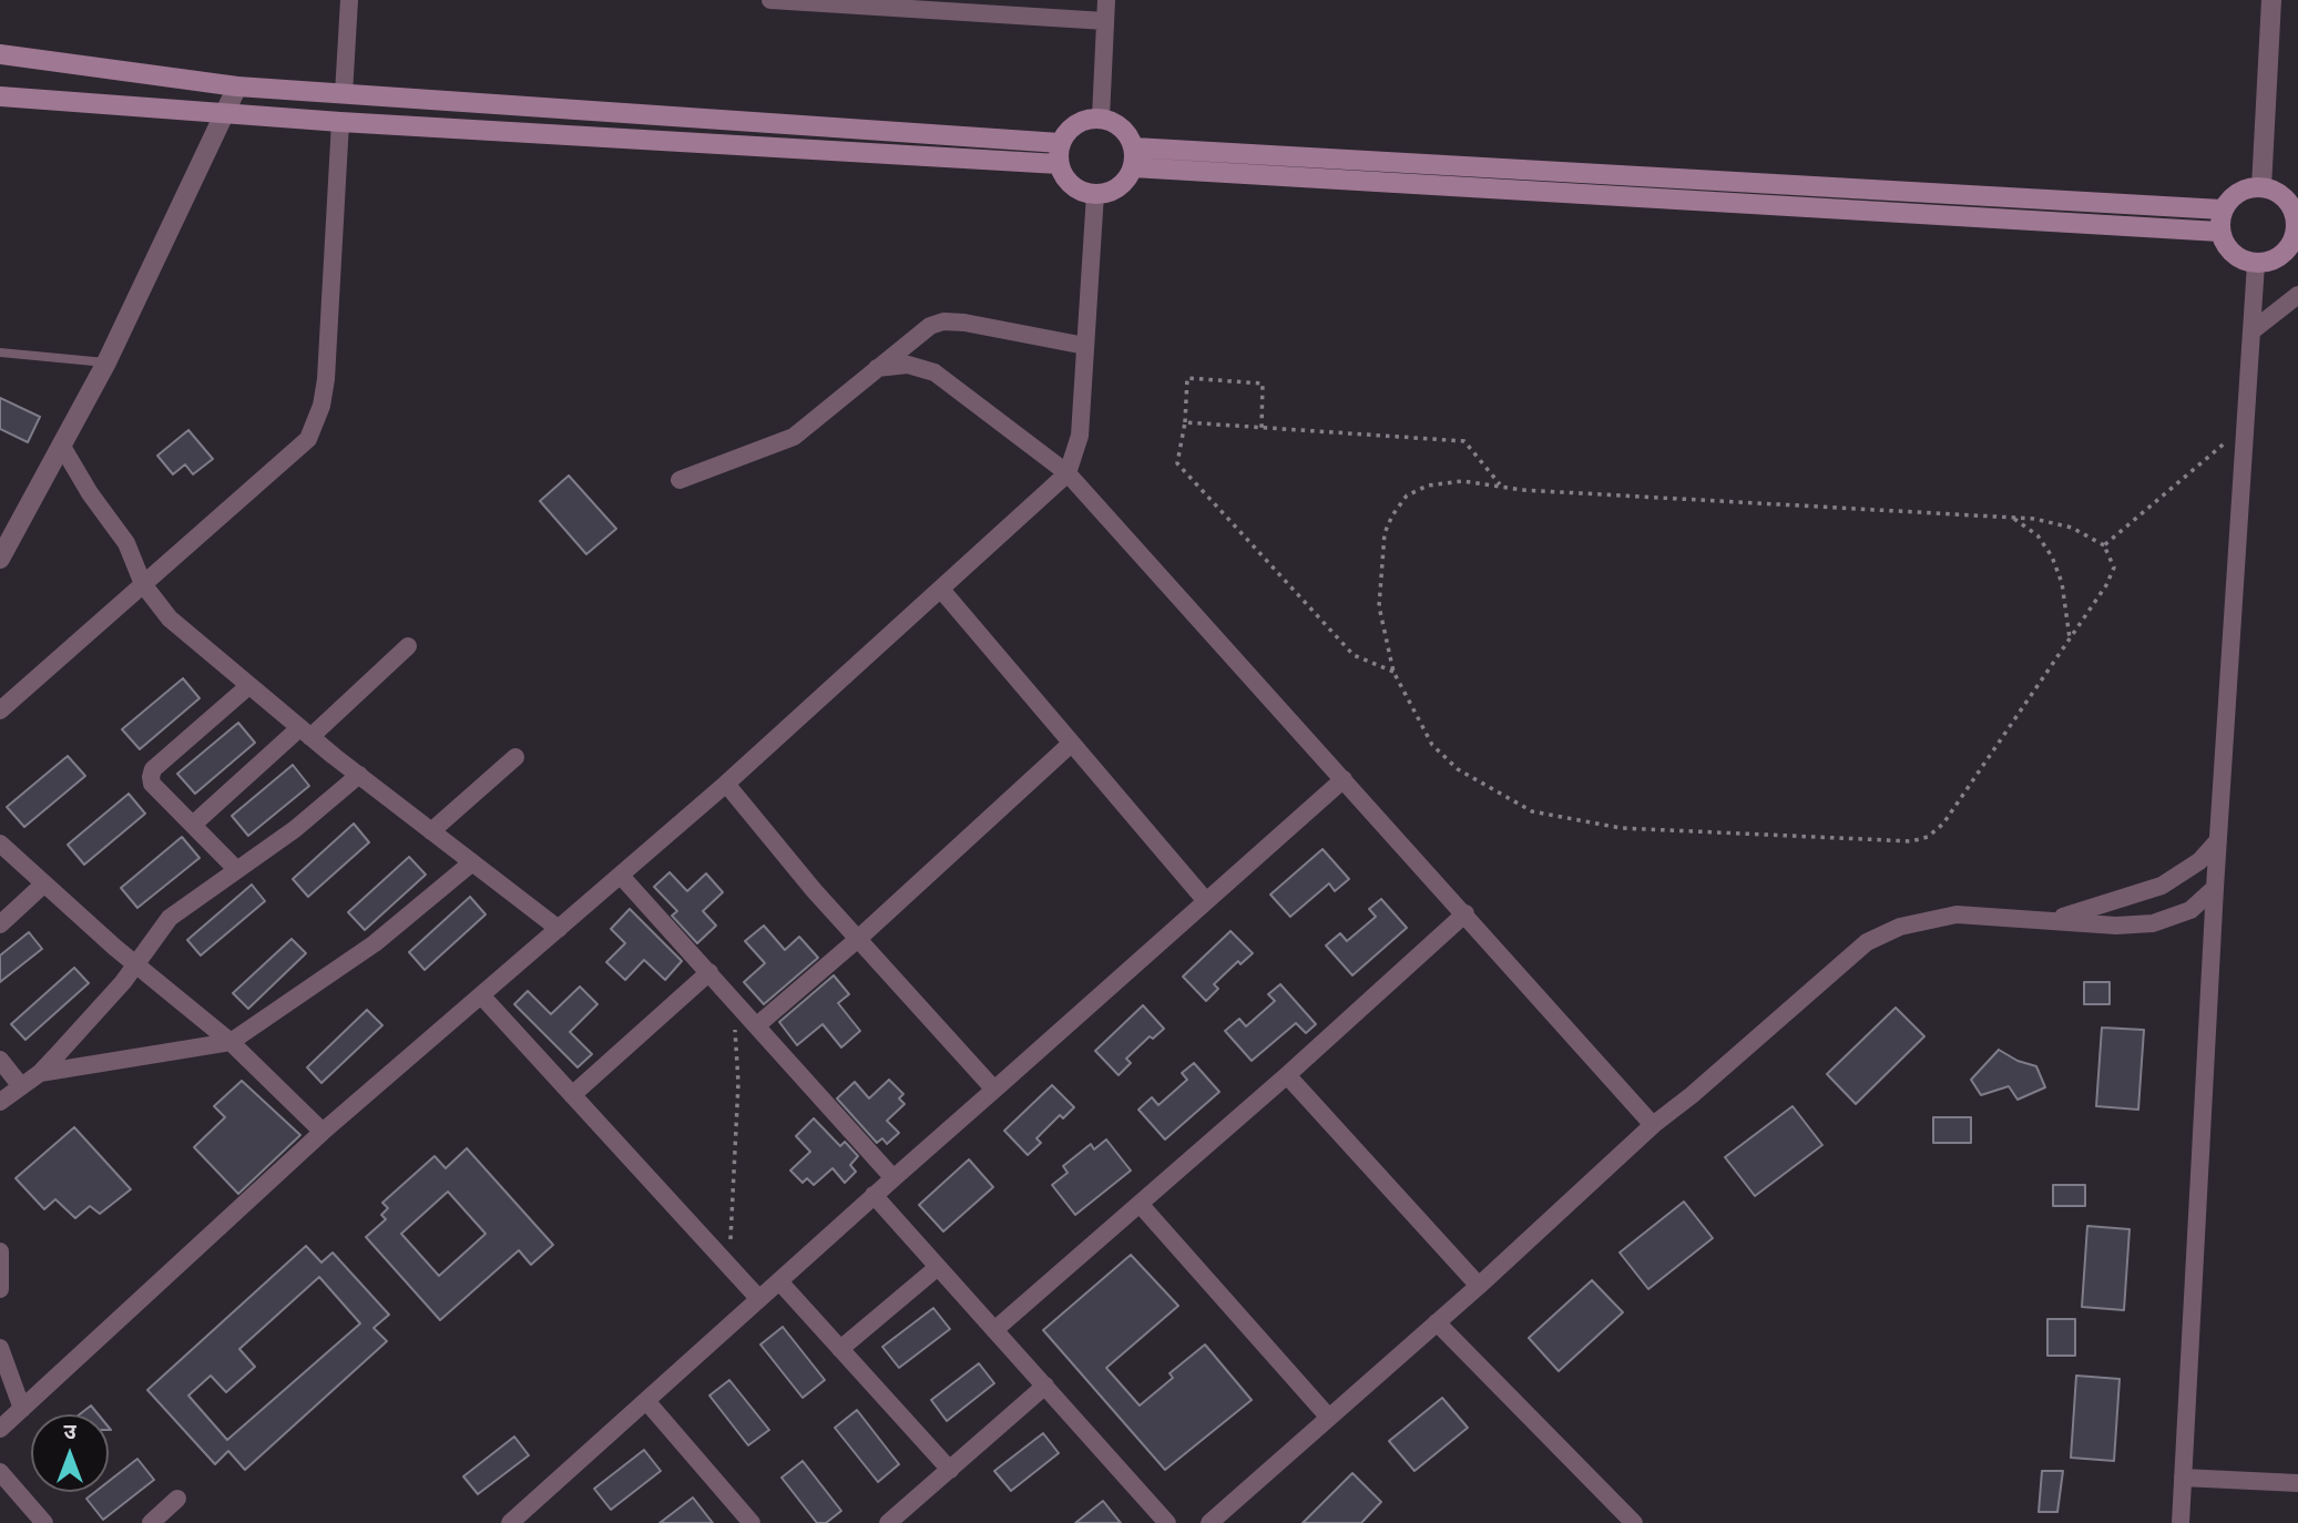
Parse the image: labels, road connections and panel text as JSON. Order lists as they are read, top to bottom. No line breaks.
{"north":"top"}
